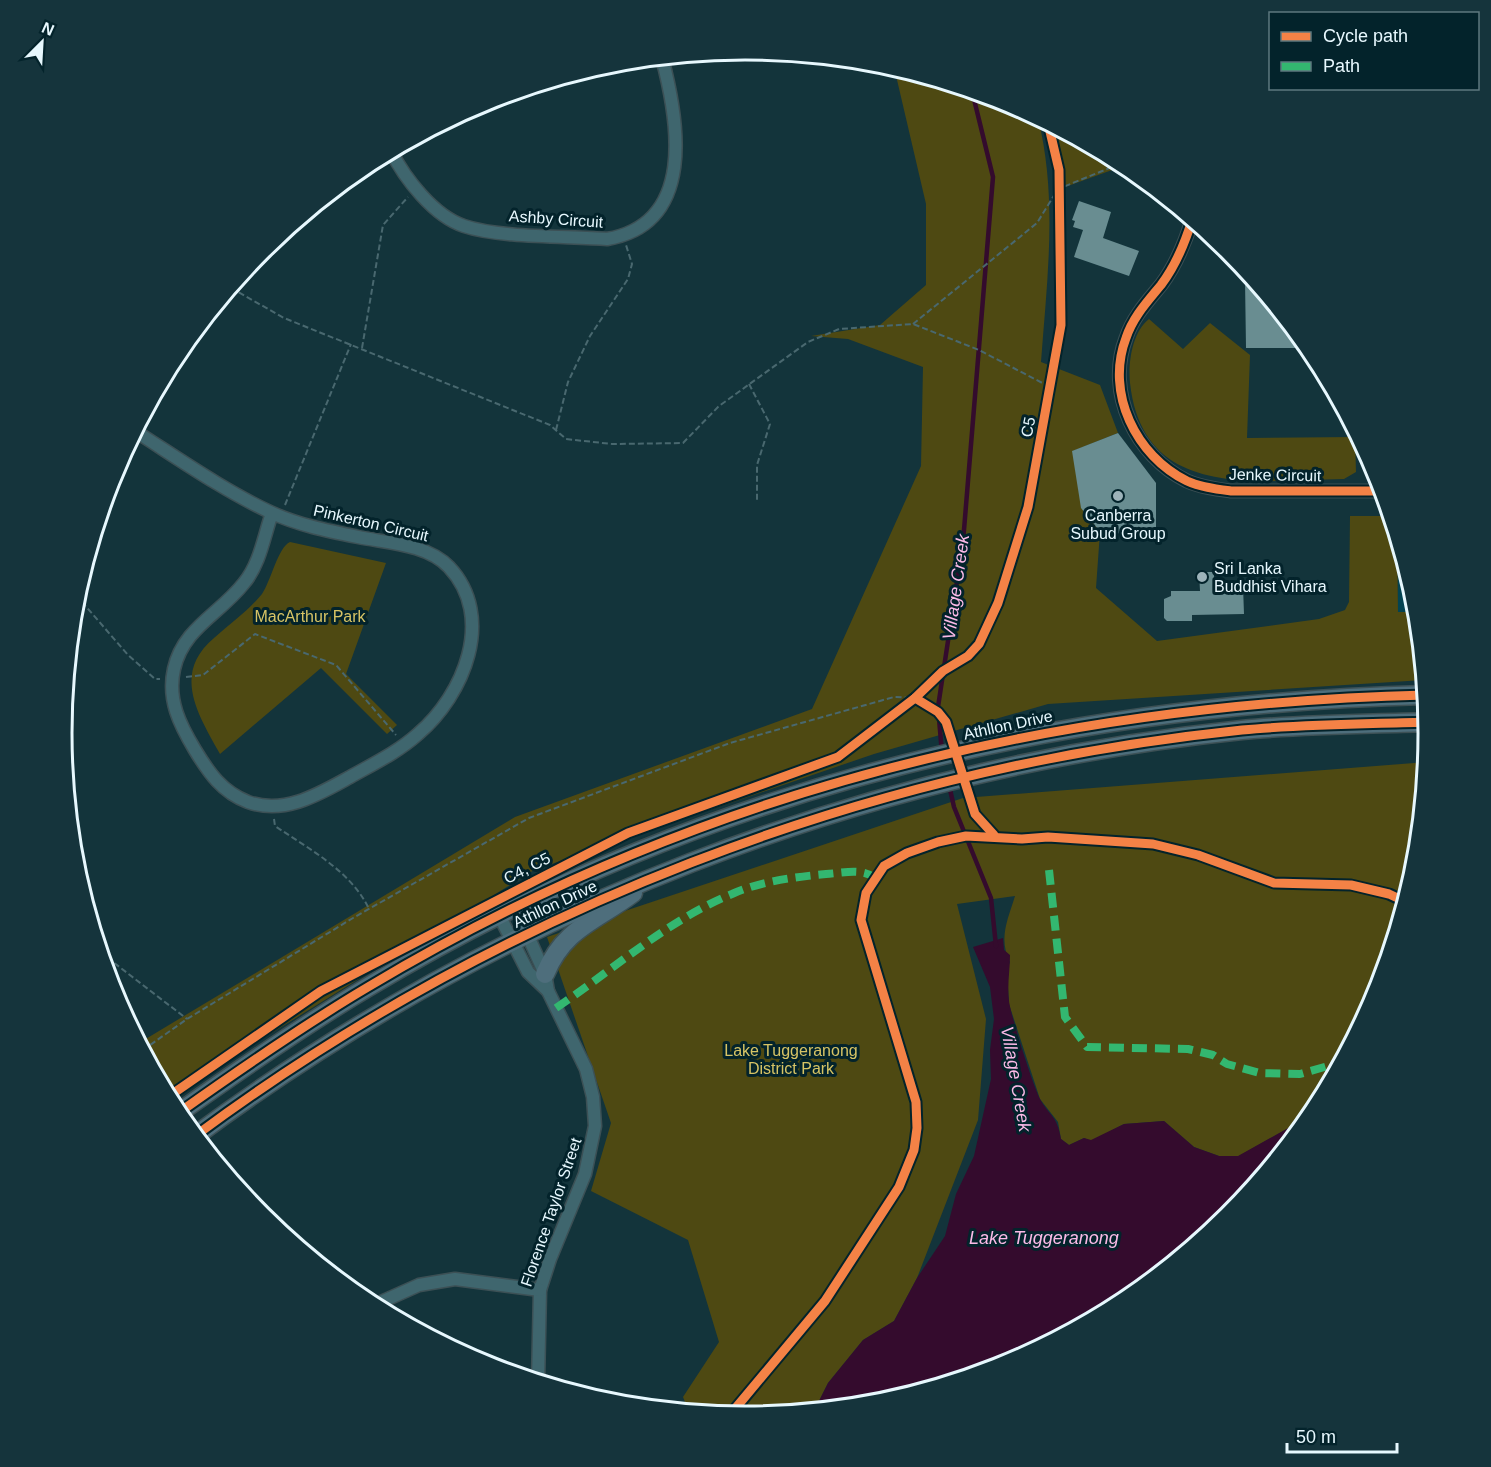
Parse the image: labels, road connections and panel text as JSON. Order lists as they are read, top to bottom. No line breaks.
{"streets":{"main road":["Athllon Drive"],"street":["Ashby Circuit","Jenke Circuit","Pinkerton Circuit","Florence Taylor Street"],"cycle path":["C5"]},"crossings":[["Athllon Drive","Florence Taylor Street"]],"water":["Village Creek","Lake Tuggeranong"],"parks":["MacArthur Park","Lake Tuggeranong District Park"],"places":["Canberra Subud Group","Sri Lanka Buddhist Vihara"],"legend":["Cycle path","Path"],"scale_bar":"50 m","north":"top right"}
